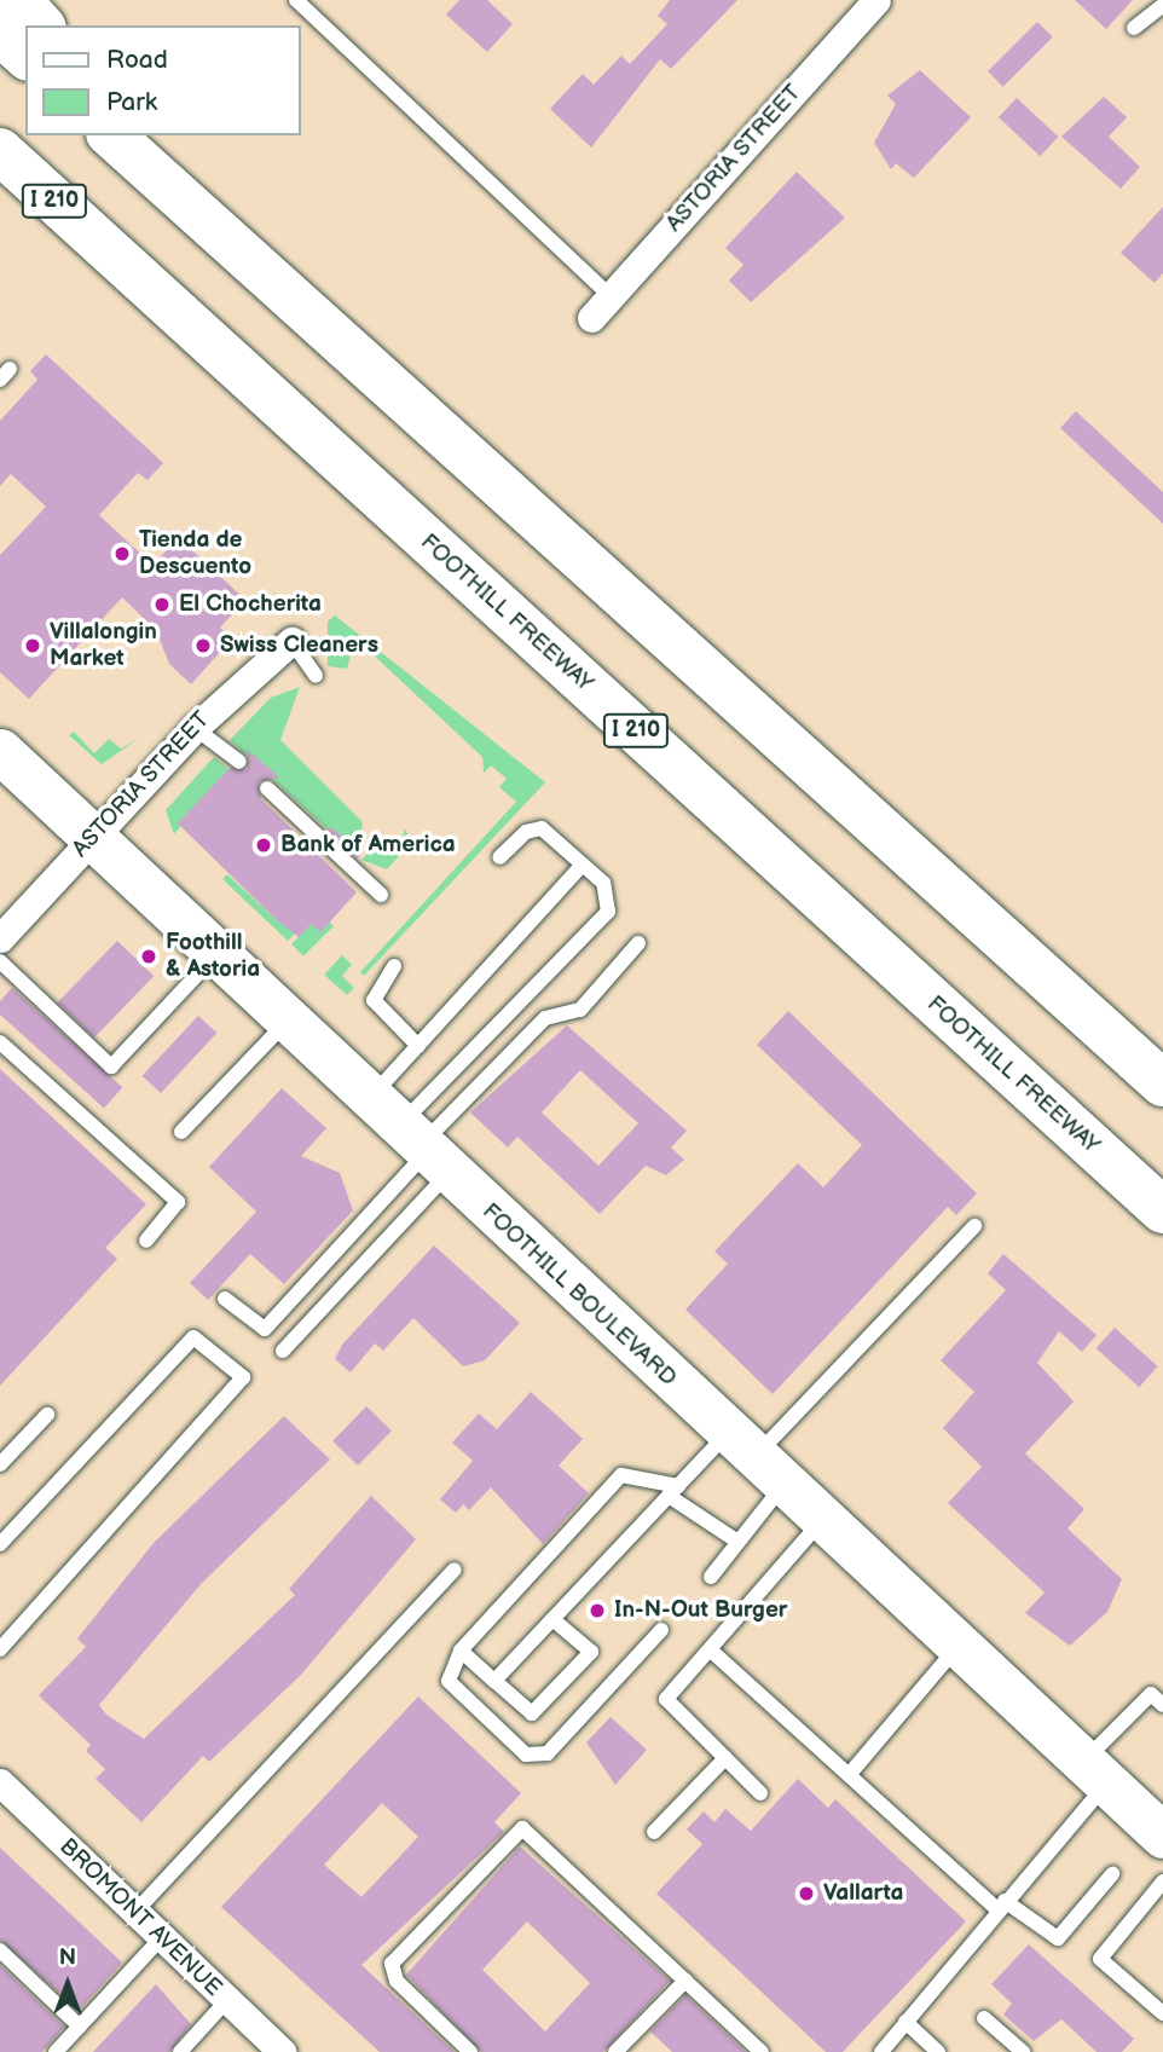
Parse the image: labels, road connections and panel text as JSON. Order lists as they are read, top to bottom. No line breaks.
{"streets":{"highway":["I 210","FOOTHILL FREEWAY"],"main road":["FOOTHILL BOULEVARD"],"street":["ASTORIA STREET","BROMONT AVENUE"]},"crossings":[["ASTORIA STREET","FOOTHILL BOULEVARD"]],"places":["Tienda de Descuento","El Chocherita","Villalongin Market","Swiss Cleaners","Bank of America","Foothill & Astoria","In-N-Out Burger","Vallarta"],"legend":["Road","Park"],"north":"top"}
